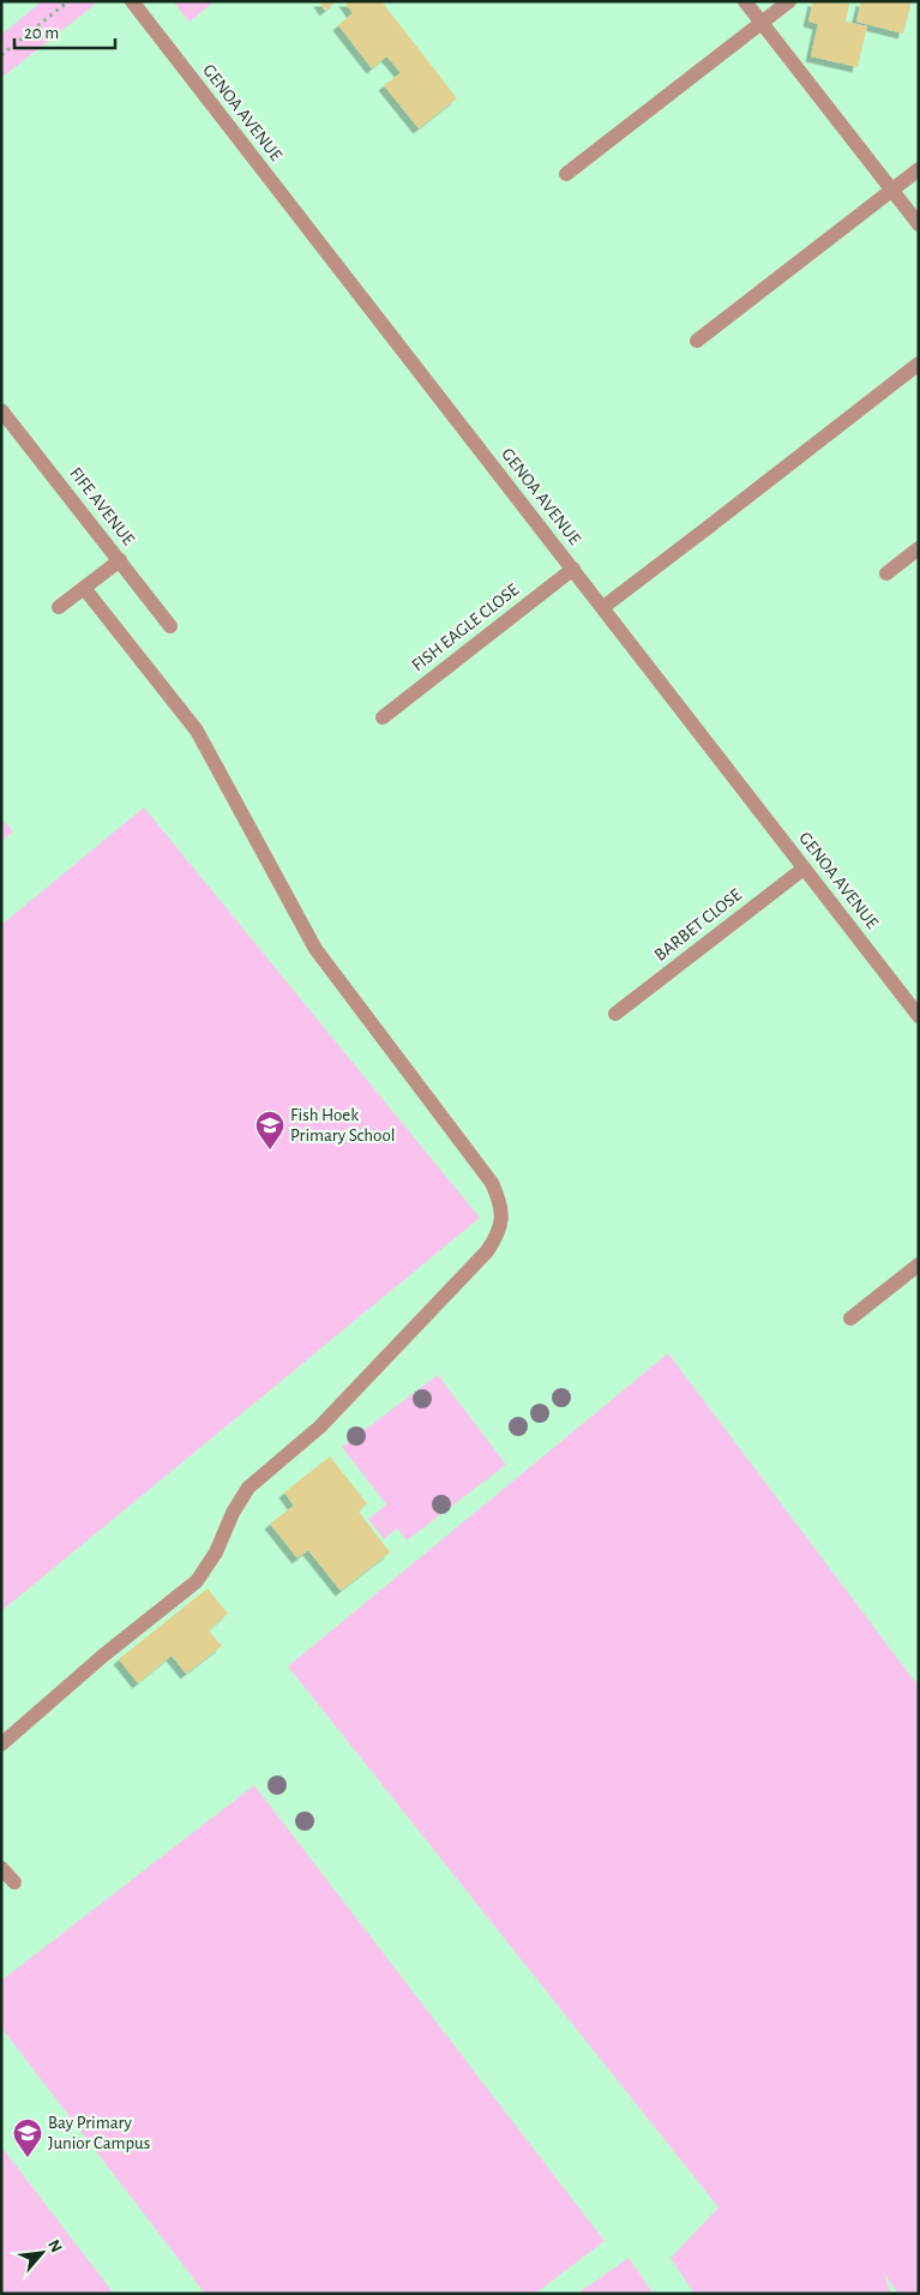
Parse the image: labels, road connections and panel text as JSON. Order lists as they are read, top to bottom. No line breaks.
{"streets":{"street":["GENOA AVENUE","FIFE AVENUE","FISH EAGLE CLOSE","BARBET CLOSE"]},"crossings":[["GENOA AVENUE","FISH EAGLE CLOSE"],["GENOA AVENUE","BARBET CLOSE"]],"places":{"school or university":["Fish Hoek Primary School","Bay Primary Junior Campus"]},"scale_bar":"20 m","north":"top right"}
